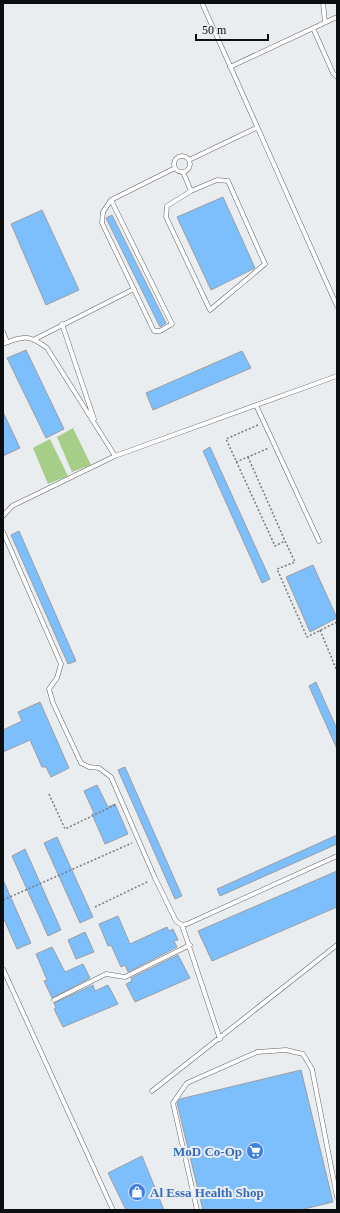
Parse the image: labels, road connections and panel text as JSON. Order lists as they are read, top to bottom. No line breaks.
{"places":{"supermarket":["MoD Co-Op"],"shop":["Al Essa Health Shop"]},"scale_bar":"50 m"}
